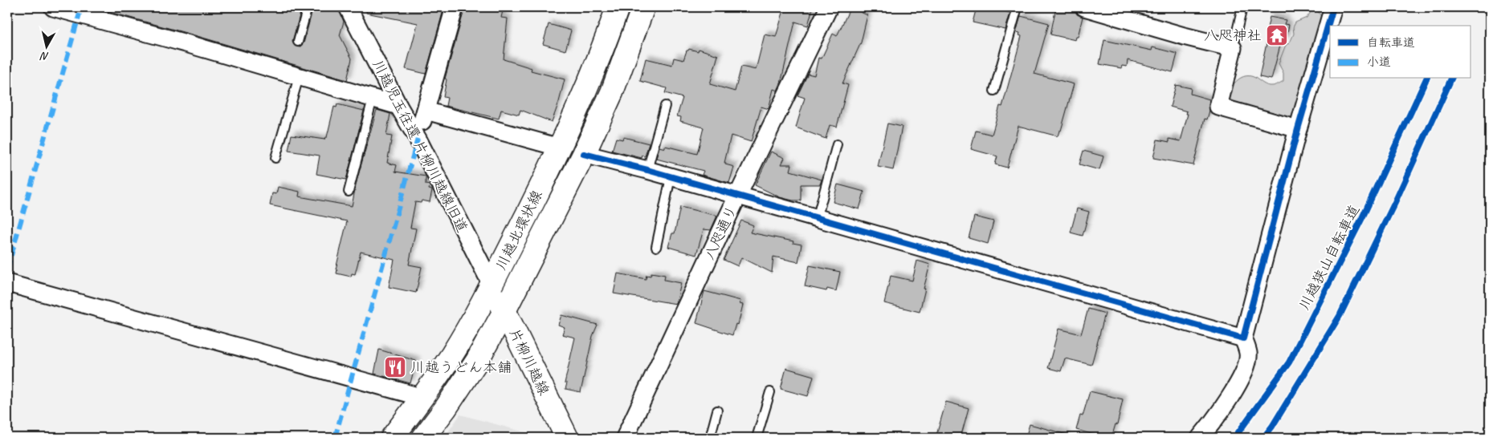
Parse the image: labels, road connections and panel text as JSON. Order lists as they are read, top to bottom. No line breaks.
{"streets":{"main road":["川越北環状線","片柳川越線"],"street":["川越児玉往還 片柳川越線旧道","八咫通り"],"cycle path":["川越狭山自転車道"]},"crossings":[["川越児玉往還 片柳川越線旧道","川越北環状線"],["川越児玉往還 片柳川越線旧道","片柳川越線"],["川越北環状線","片柳川越線"]],"places":{"temple":["八咫神社"],"restaurant":["川越うどん本舗"]},"legend":["自転車道","小道"],"north":"bottom"}
